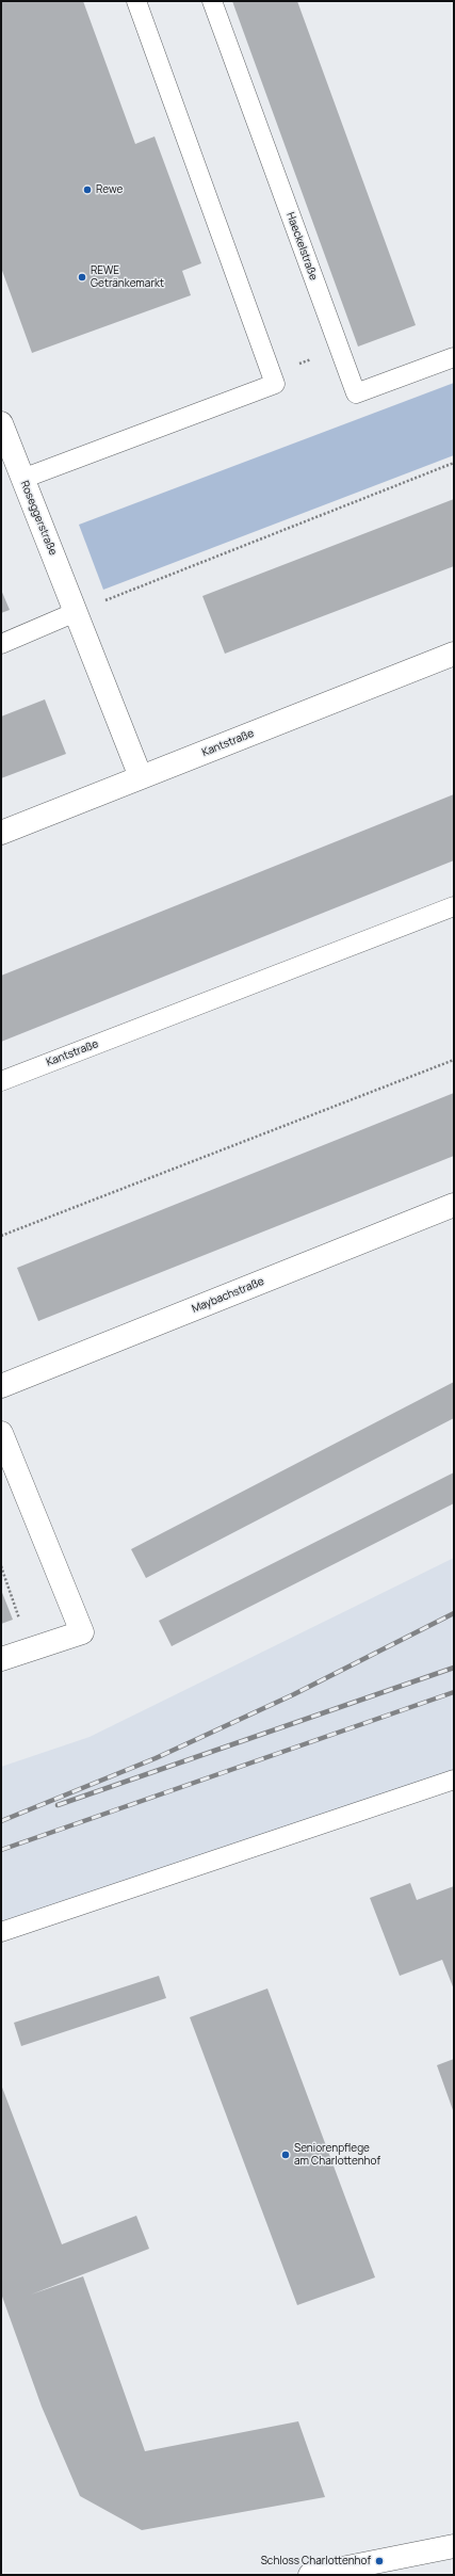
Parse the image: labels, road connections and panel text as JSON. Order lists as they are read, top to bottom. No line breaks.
{"streets":{"street":["Roseggerstraße","Kantstraße","Maybachstraße"],"lane":["Haeckelstraße"]},"crossings":[["Roseggerstraße","Kantstraße"]],"places":["Rewe","REWE Getränkemarkt","Seniorenpflege am Charlottenhof","Schloss Charlottenhof"]}
